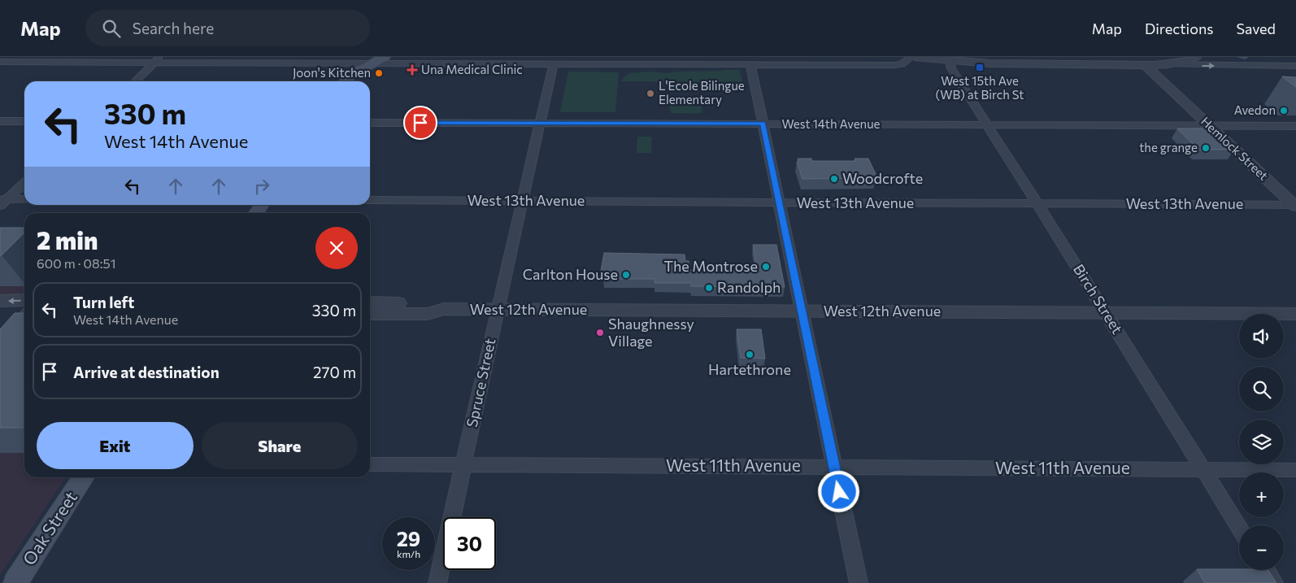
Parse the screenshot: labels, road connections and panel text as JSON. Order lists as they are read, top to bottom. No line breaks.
{"streets":{"main road":["Oak Street"],"street":["West 14th Avenue","Hemlock Street","West 13th Avenue","Birch Street","West 12th Avenue","Spruce Street","West 11th Avenue"]},"crossings":[["West 14th Avenue","Hemlock Street"],["West 14th Avenue","Birch Street"],["West 14th Avenue","Spruce Street"],["Hemlock Street","West 13th Avenue"],["West 13th Avenue","Birch Street"],["West 13th Avenue","Spruce Street"],["Birch Street","West 12th Avenue"],["Birch Street","West 11th Avenue"],["West 12th Avenue","Spruce Street"],["Spruce Street","West 11th Avenue"]],"places":{"transit":["West 15th Ave (WB) at Birch St"],"health":["Una Medical Clinic"],"other":["Joon's Kitchen","L'Ecole Bilingue Elementary","Avedon","the grange","Woodcrofte","The Montrose","Carlton House","Randolph","Shaughnessy Village","Hartethrone"]},"page":{"header":"Map","search":"Search here","nav":["Map","Directions","Saved"],"turn":["330 m","West 14th Avenue"],"heading":["2 min","600 m · 08:51"],"list":[{"name":"Turn left","note":"West 14th Avenue","value":"330 m"},{"name":"Arrive at destination","value":"270 m"}],"map_buttons":["+","−"],"buttons":["Exit","Share"],"speed":"29 km/h","limit":"30"}}
